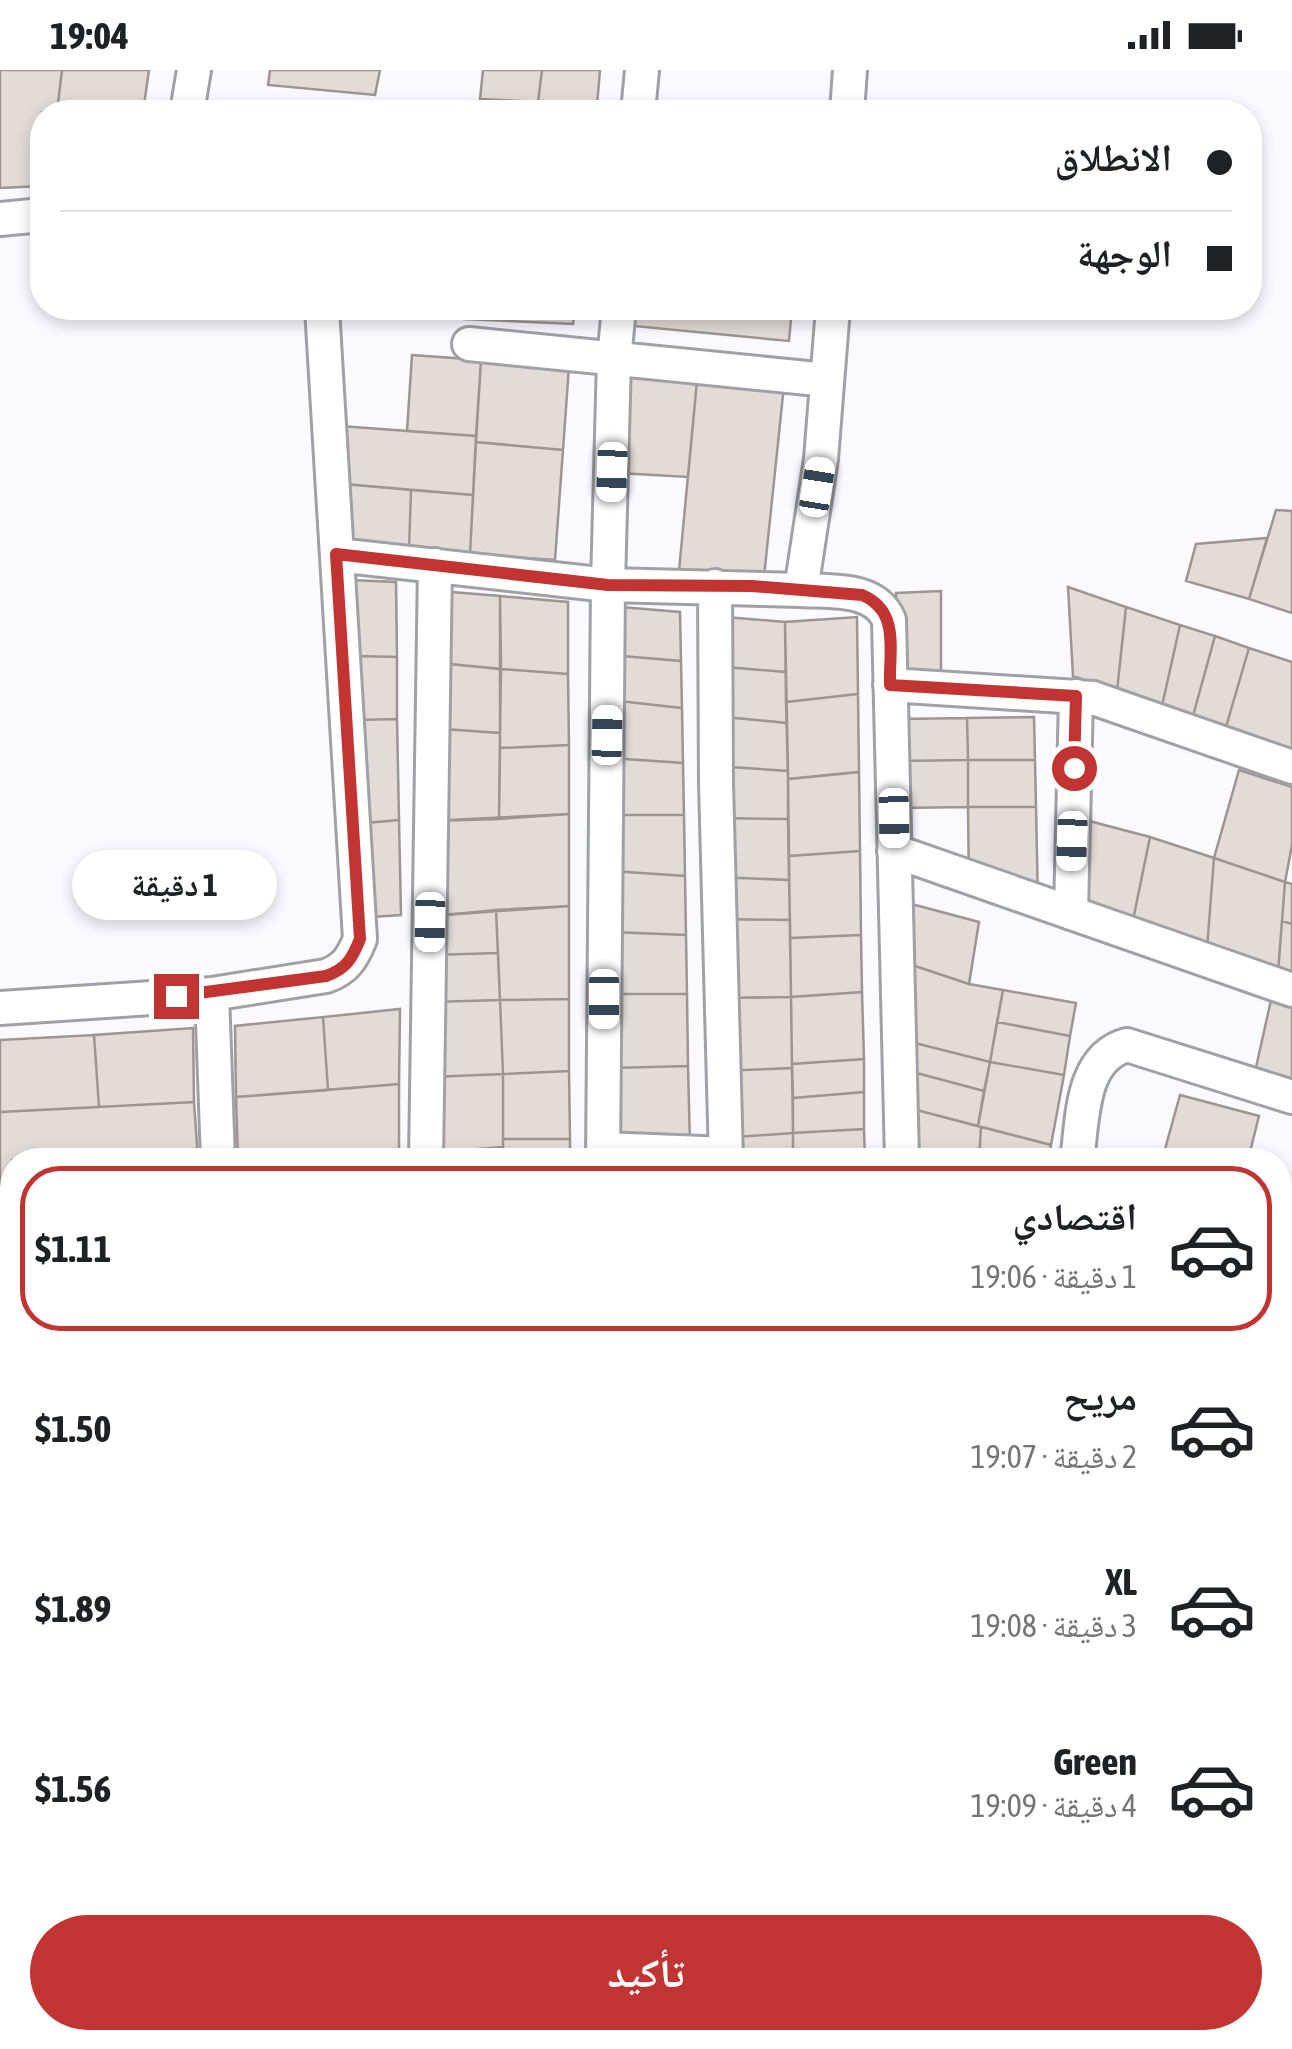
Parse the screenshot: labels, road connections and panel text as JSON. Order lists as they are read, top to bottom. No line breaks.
{"page":{"status":"19:04","banner":["الانطلاق","الوجهة"],"bubble":"1 دقيقة","list":[{"name":"اقتصادي","note":"1 دقيقة · 19:06","value":"$1.11"},{"name":"مريح","note":"2 دقيقة · 19:07","value":"$1.50"},{"name":"XL","note":"3 دقيقة · 19:08","value":"$1.89"},{"name":"Green","note":"4 دقيقة · 19:09","value":"$1.56"}],"buttons":"تأكيد"}}
